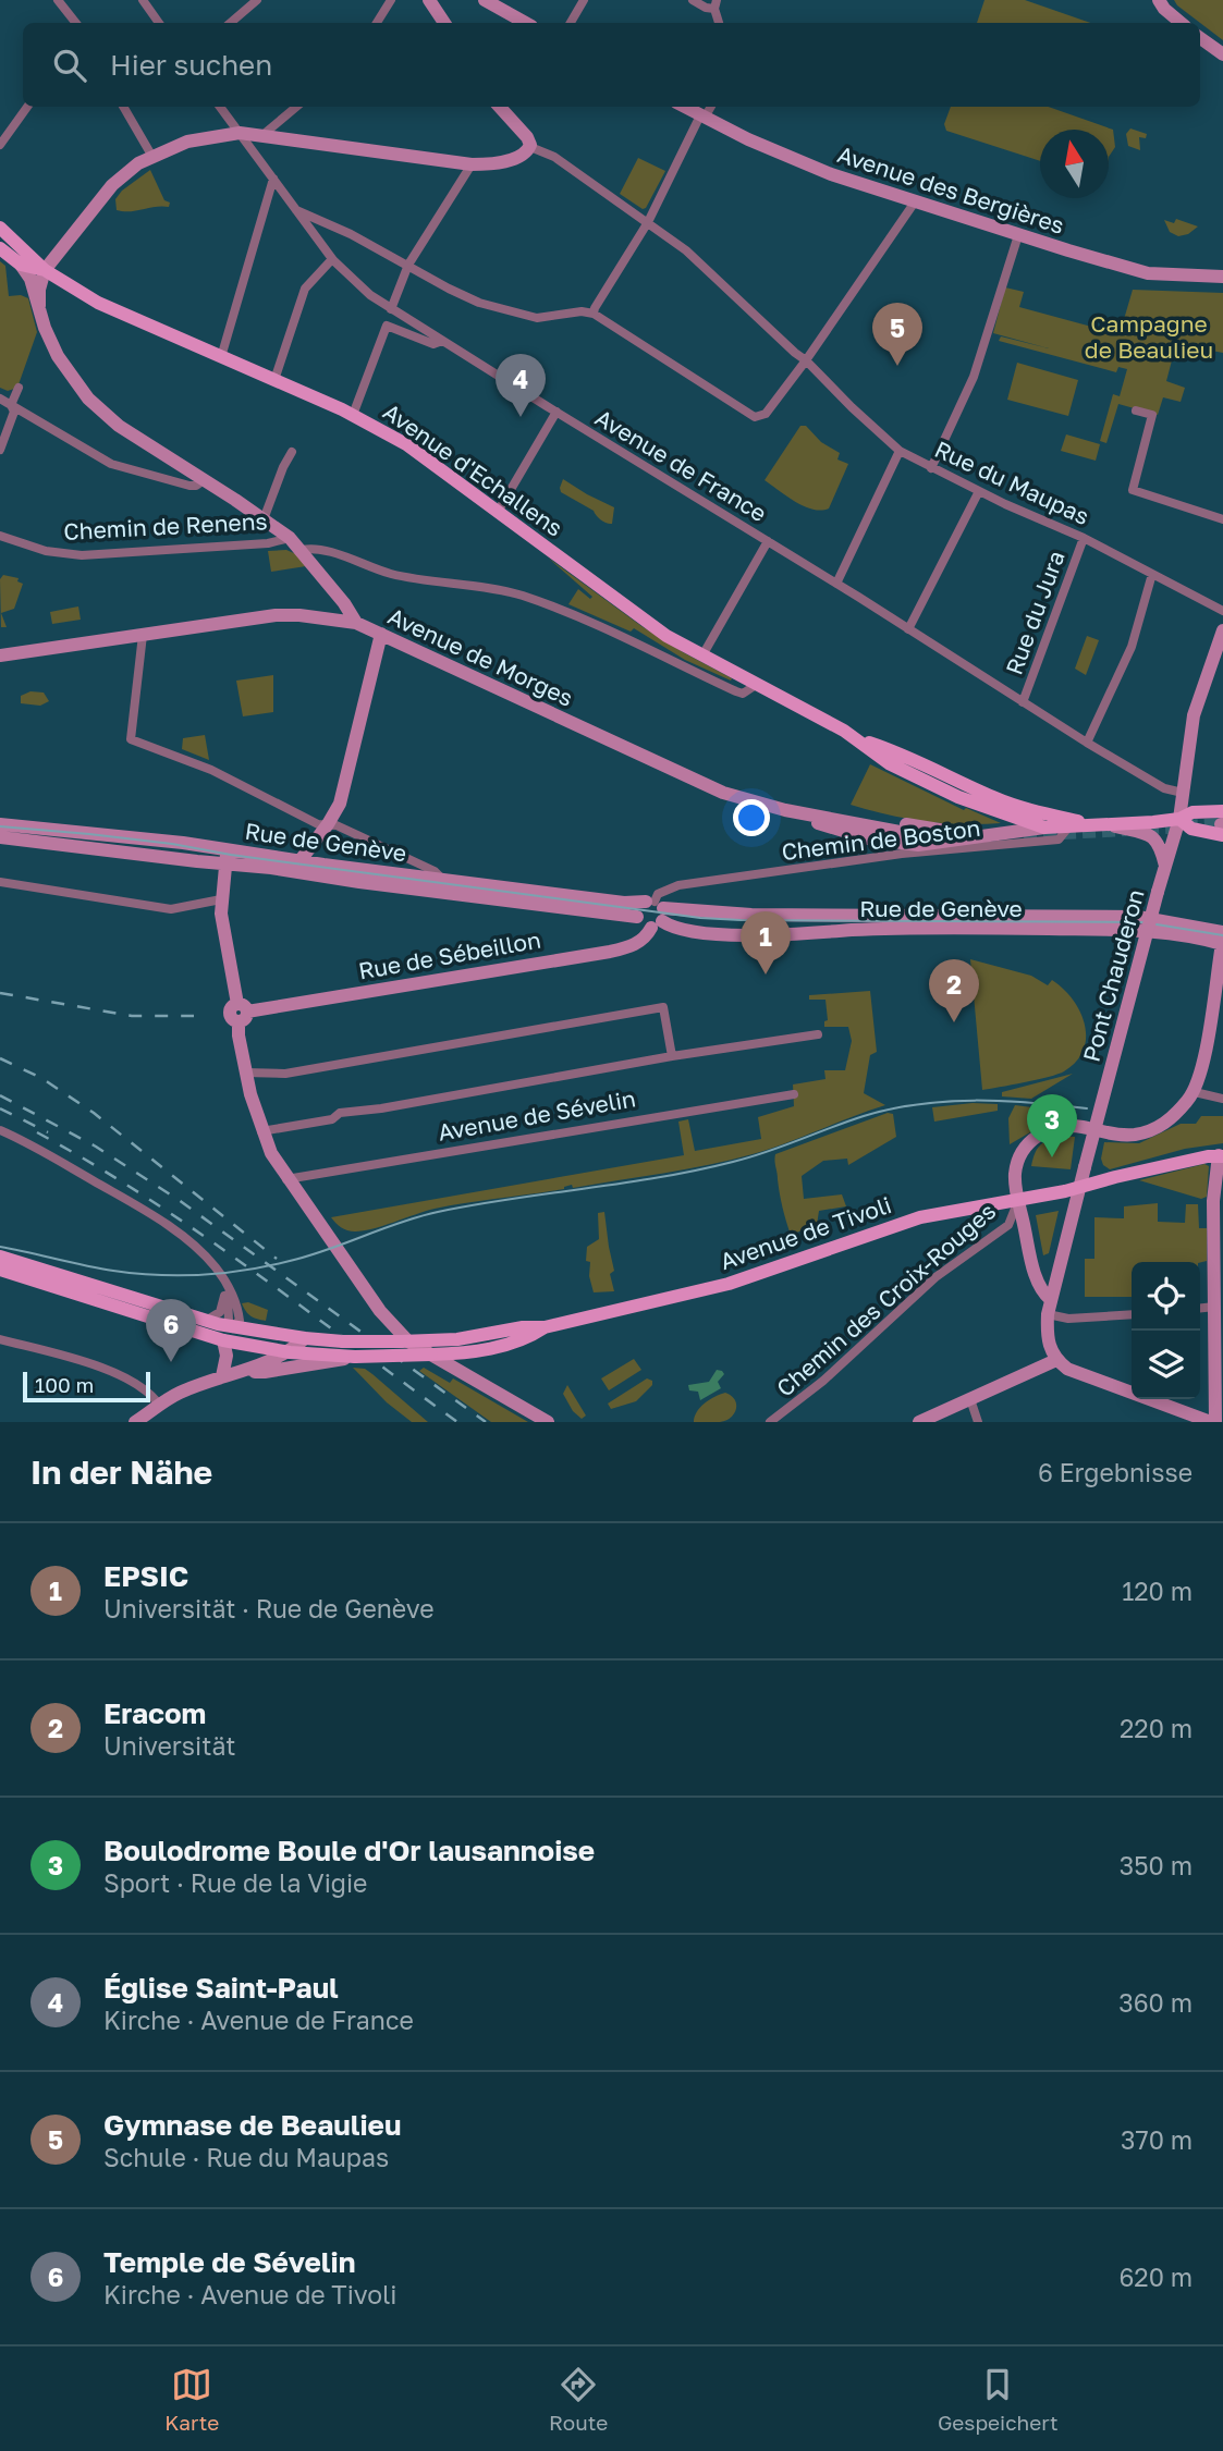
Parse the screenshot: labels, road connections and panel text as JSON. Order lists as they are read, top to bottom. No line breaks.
{"streets":{"main road":["Avenue d'Echallens","Avenue de Tivoli"],"street":["Avenue des Bergières","Avenue de France","Rue du Maupas","Chemin de Renens","Rue du Jura","Avenue de Morges","Chemin de Boston","Rue de Genève","Rue de Sébeillon","Pont Chauderon","Avenue de Sévelin","Chemin des Croix-Rouges"]},"crossings":[["Avenue de France","Rue du Jura"],["Avenue de France","Pont Chauderon"],["Avenue d'Echallens","Avenue de Morges"],["Avenue d'Echallens","Chemin de Boston"],["Rue du Maupas","Rue du Jura"],["Chemin de Boston","Rue de Genève"],["Chemin de Boston","Rue de Sébeillon"],["Rue de Genève","Rue de Sébeillon"],["Pont Chauderon","Avenue de Tivoli"],["Avenue de Tivoli","Chemin des Croix-Rouges"]],"parks":["Campagne de Beaulieu"],"scale_bar":"100 m","north":"top","page":{"search":"Hier suchen","pins":["5","4","1","2","3","6"],"scale":"100 m","heading":["In der Nähe","6 Ergebnisse"],"list":[{"mark":"1","name":"EPSIC","note":"Universität · Rue de Genève","value":"120 m"},{"mark":"2","name":"Eracom","note":"Universität","value":"220 m"},{"mark":"3","name":"Boulodrome Boule d'Or lausannoise","note":"Sport · Rue de la Vigie","value":"350 m"},{"mark":"4","name":"Église Saint-Paul","note":"Kirche · Avenue de France","value":"360 m"},{"mark":"5","name":"Gymnase de Beaulieu","note":"Schule · Rue du Maupas","value":"370 m"},{"mark":"6","name":"Temple de Sévelin","note":"Kirche · Avenue de Tivoli","value":"620 m"}],"nav":["Karte","Route","Gespeichert"]}}
